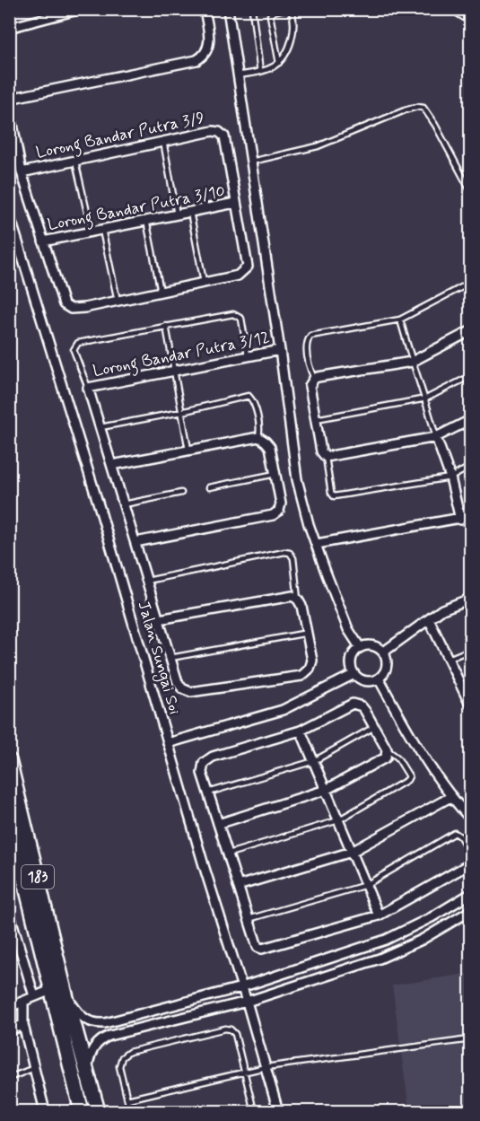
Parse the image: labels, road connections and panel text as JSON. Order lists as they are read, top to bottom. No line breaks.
{"streets":{"highway":["183"],"street":["Lorong Bandar Putra 3/9","Lorong Bandar Putra 3/10","Lorong Bandar Putra 3/12","Jalan Sungai Soi"]},"crossings":[["Lorong Bandar Putra 3/9","Lorong Bandar Putra 3/10"]]}
